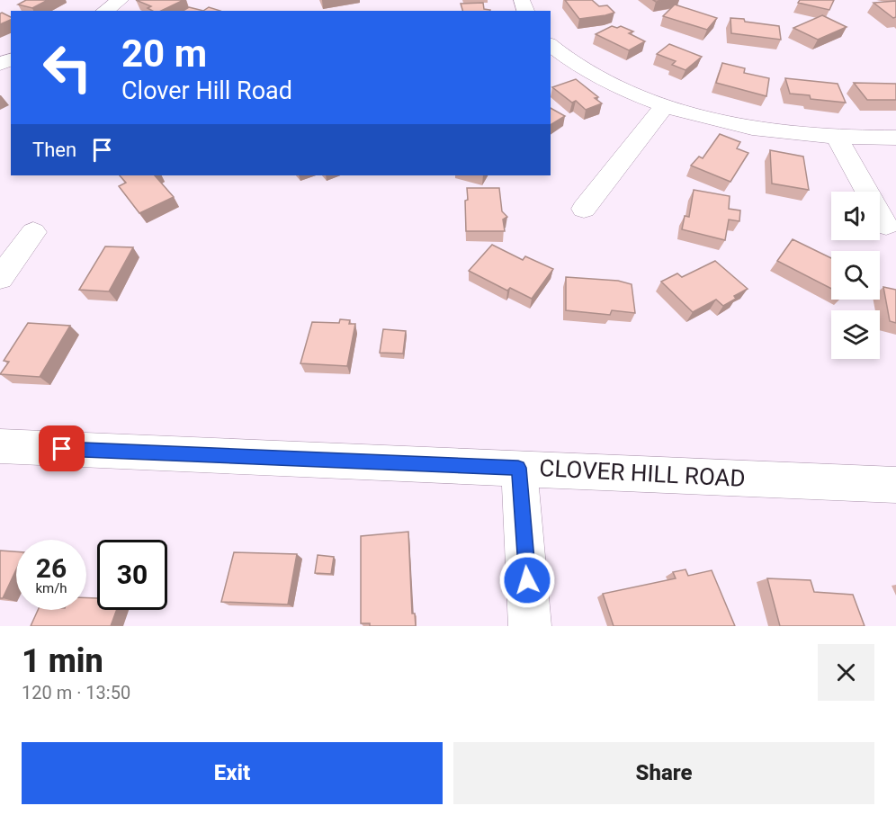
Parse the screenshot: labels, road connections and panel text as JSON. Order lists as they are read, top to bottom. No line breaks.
{"streets":{"street":["CLOVER HILL ROAD"]},"page":{"turn":["20 m","Clover Hill Road"],"then":"Then","speed":"26 km/h","limit":"30","heading":["1 min","120 m · 13:50"],"buttons":["Exit","Share"]}}
